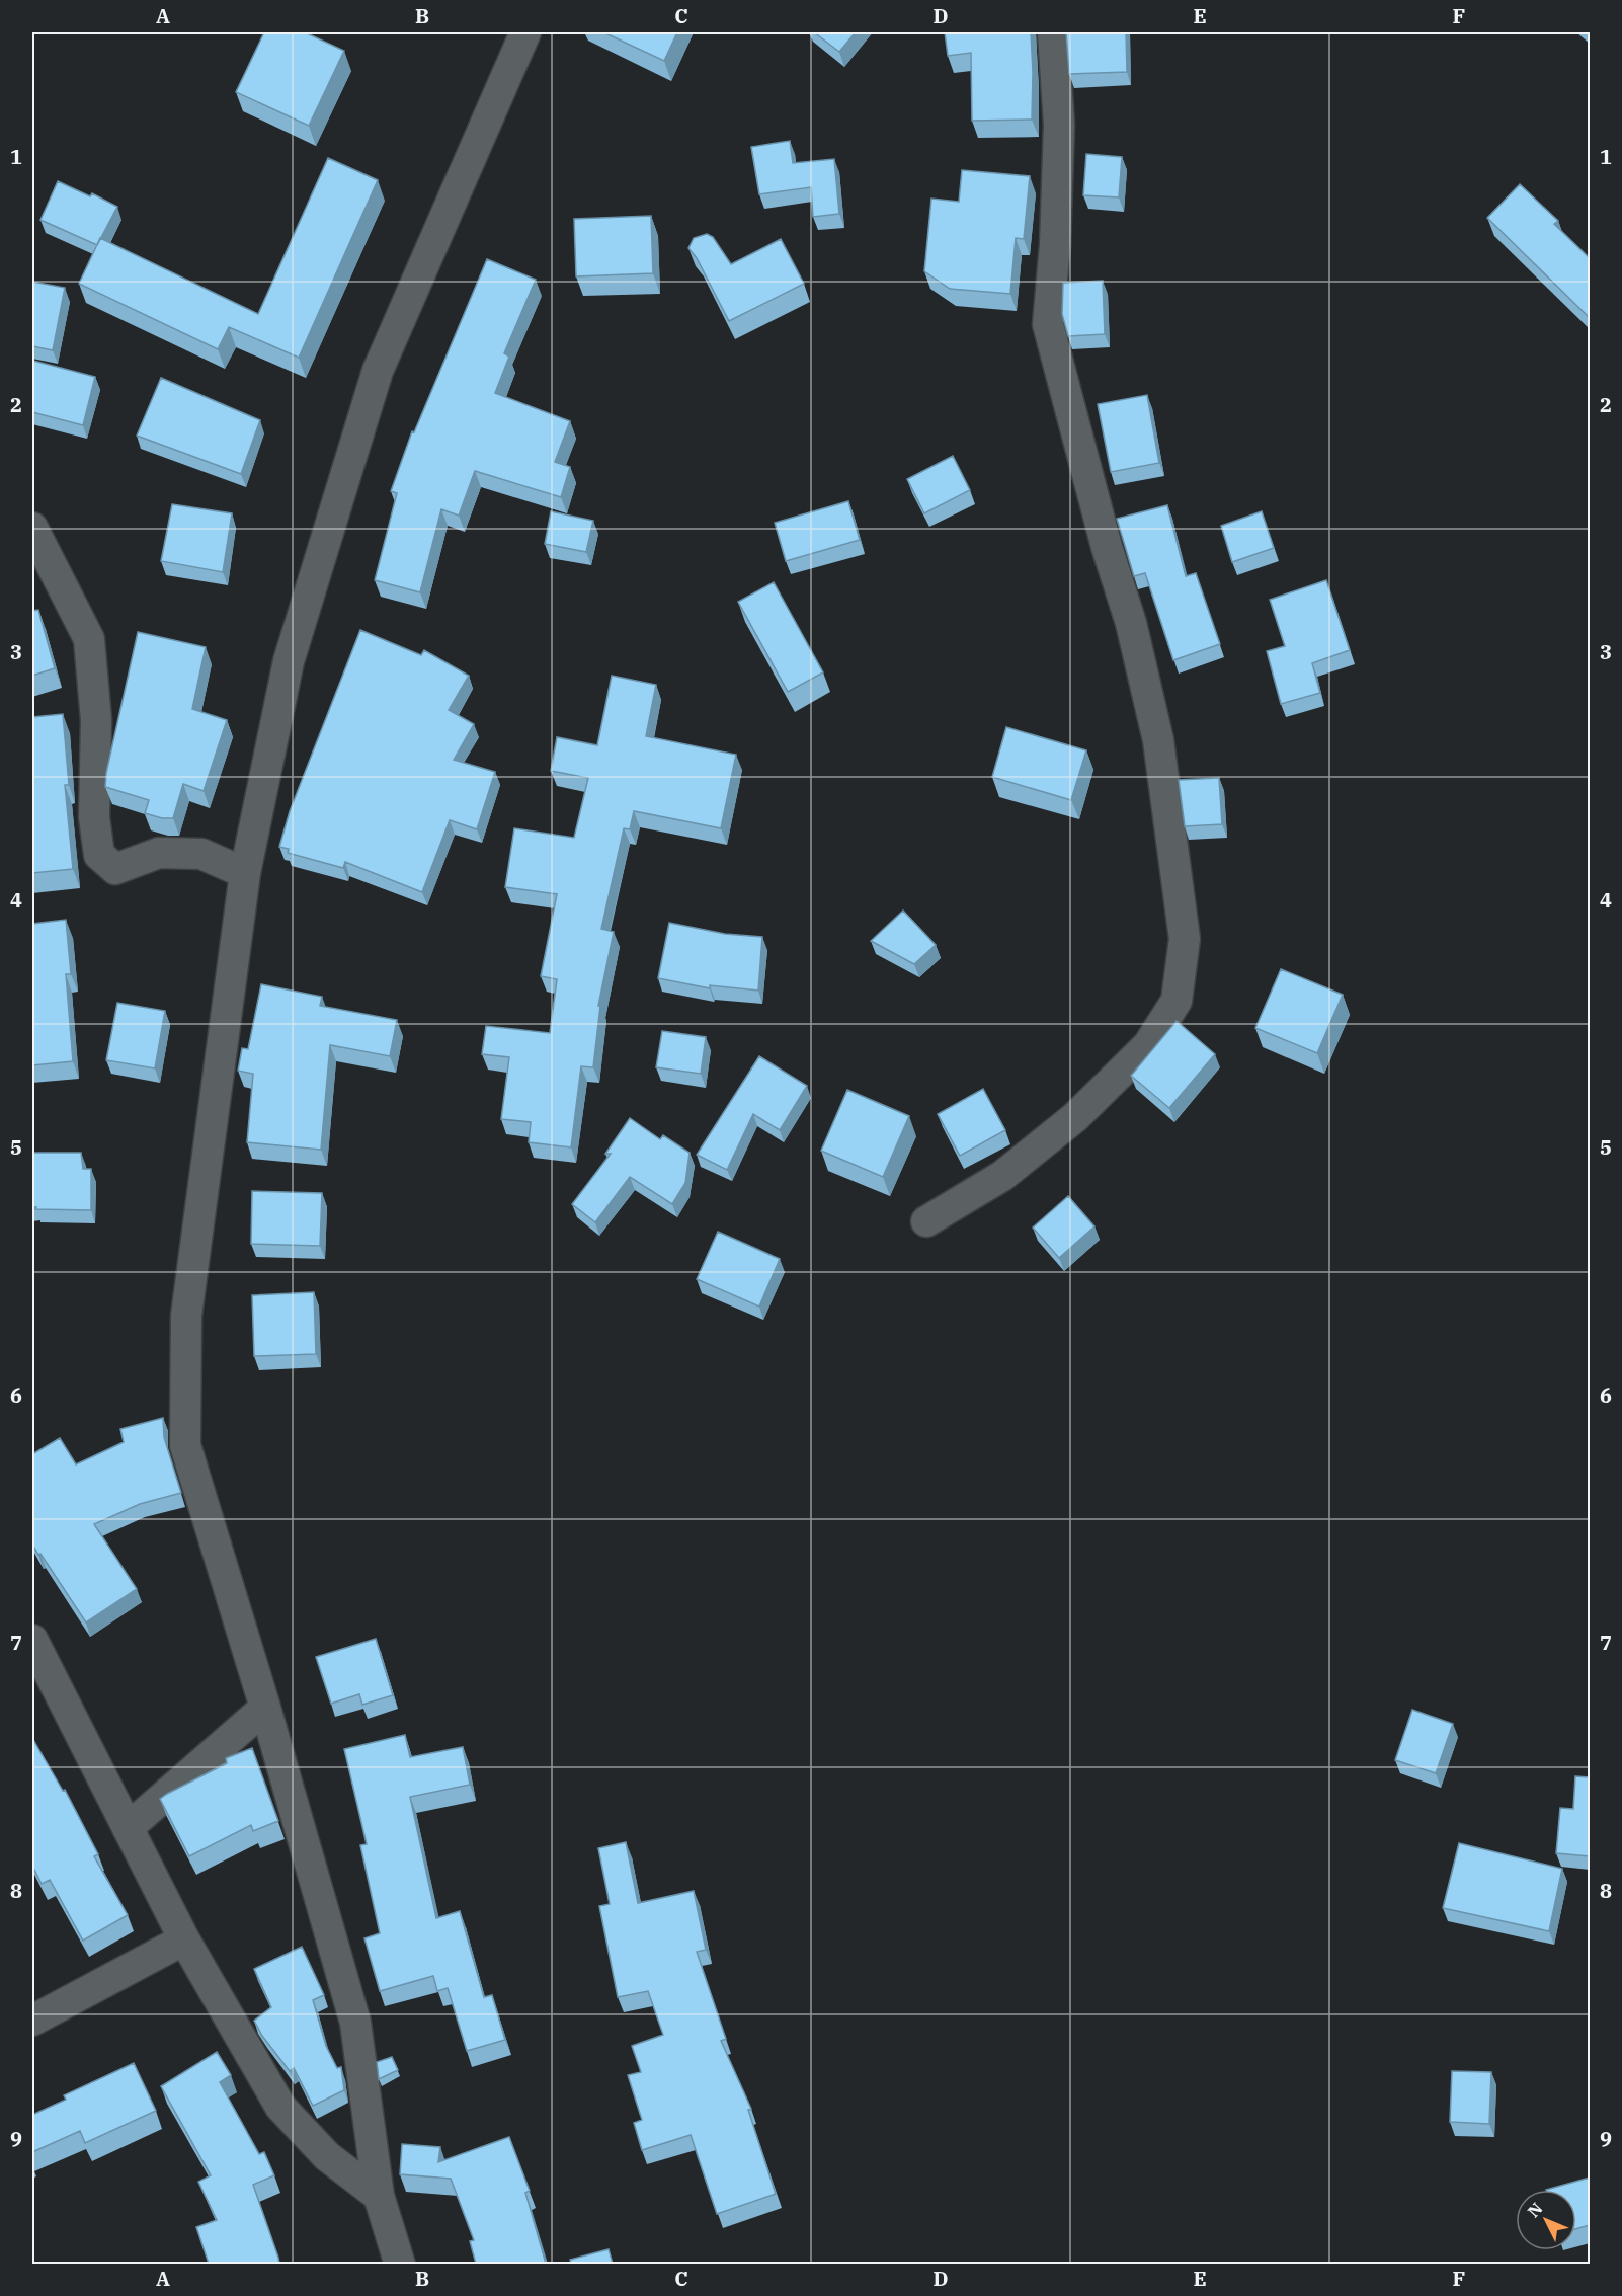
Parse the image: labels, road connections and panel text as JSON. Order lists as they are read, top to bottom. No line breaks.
{"north":"top left","grid":{"columns":["A","B","C","D","E","F"],"rows":["1","2","3","4","5","6","7","8","9"]}}
